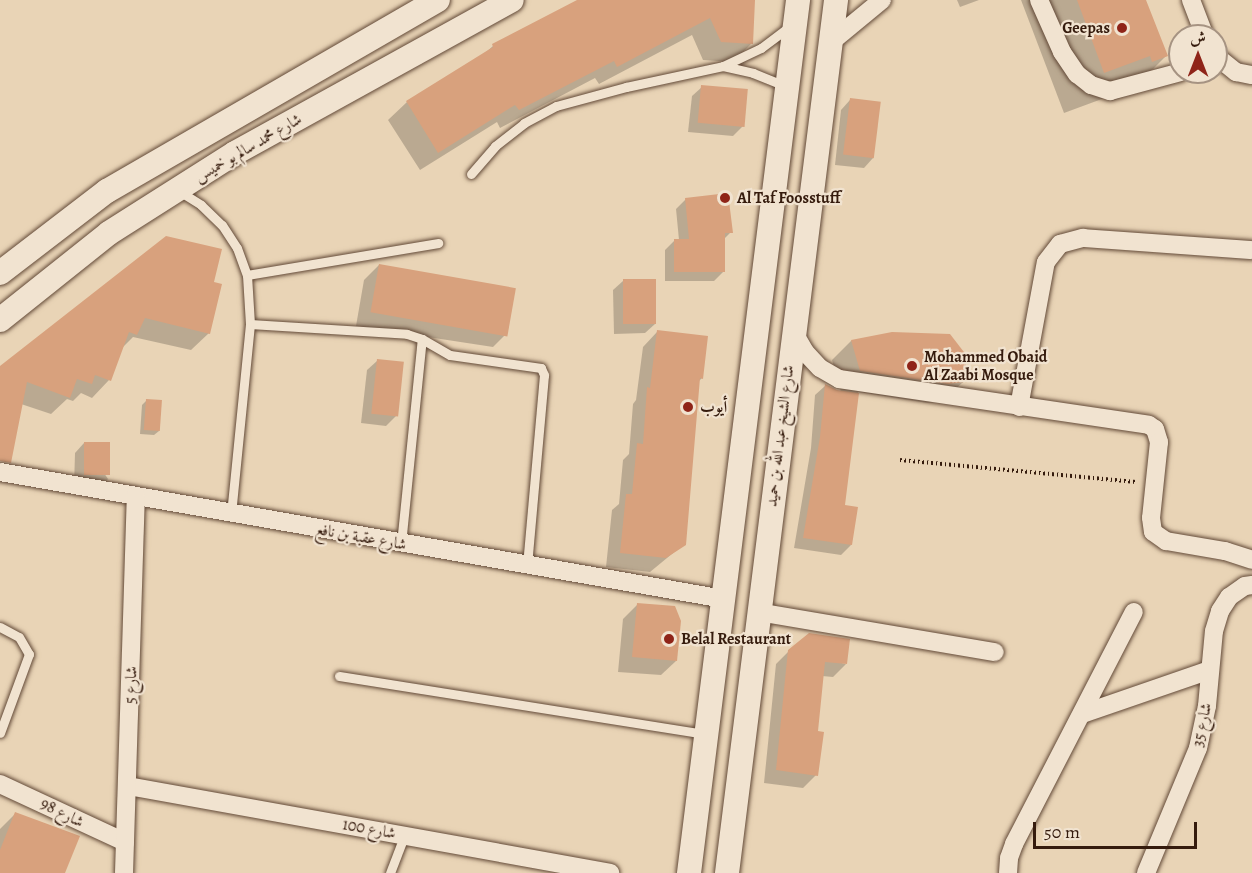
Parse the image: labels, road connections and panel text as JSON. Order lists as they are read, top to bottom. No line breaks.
{"streets":{"street":["شارع محمد سالم بو خميس","شارع الشيخ عبد الله بن حميد","شارع عقبة بن نافع","شارع 5","شارع 35","شارع 98","شارع 100"]},"crossings":[["شارع عقبة بن نافع","شارع 5"],["شارع 5","شارع 98"],["شارع 5","شارع 100"]],"places":["Geepas","Al Taf Foosstuff","Mohammed Obaid Al Zaabi Mosque","أيوب","Belal Restaurant"],"scale_bar":"50 m","north":"top"}
